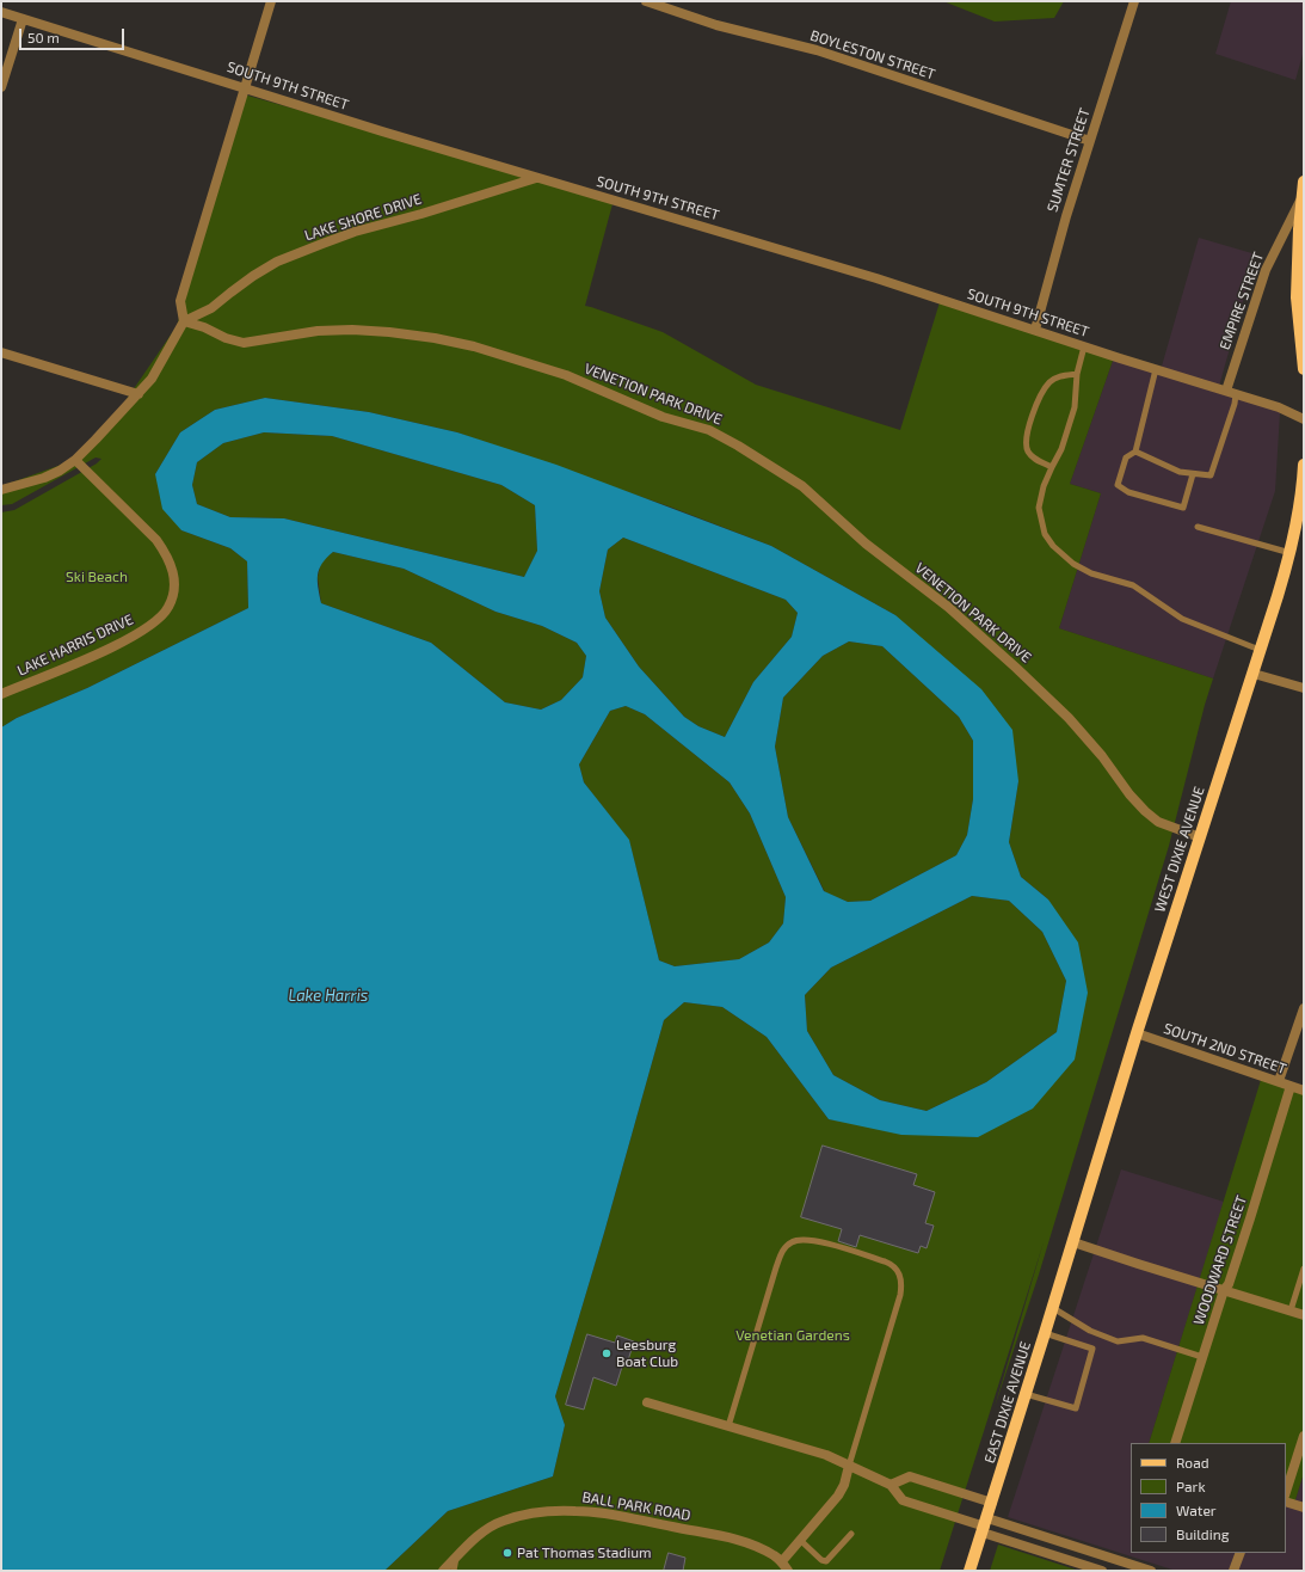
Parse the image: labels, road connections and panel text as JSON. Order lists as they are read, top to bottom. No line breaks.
{"streets":{"main road":["WEST DIXIE AVENUE","EAST DIXIE AVENUE"],"street":["BOYLESTON STREET","SOUTH 9TH STREET","SUMTER STREET","LAKE SHORE DRIVE","EMPIRE STREET","VENETION PARK DRIVE","LAKE HARRIS DRIVE","SOUTH 2ND STREET","WOODWARD STREET","BALL PARK ROAD"]},"crossings":[["BOYLESTON STREET","SUMTER STREET"],["SOUTH 9TH STREET","SUMTER STREET"],["SOUTH 9TH STREET","LAKE SHORE DRIVE"],["SOUTH 9TH STREET","EMPIRE STREET"],["LAKE SHORE DRIVE","VENETION PARK DRIVE"],["VENETION PARK DRIVE","WEST DIXIE AVENUE"],["WEST DIXIE AVENUE","SOUTH 2ND STREET"],["WEST DIXIE AVENUE","EAST DIXIE AVENUE"],["SOUTH 2ND STREET","WOODWARD STREET"]],"water":["Lake Harris"],"parks":["Ski Beach","Venetian Gardens"],"places":["Leesburg Boat Club","Pat Thomas Stadium"],"legend":["Road","Park","Water","Building"],"scale_bar":"50 m"}
